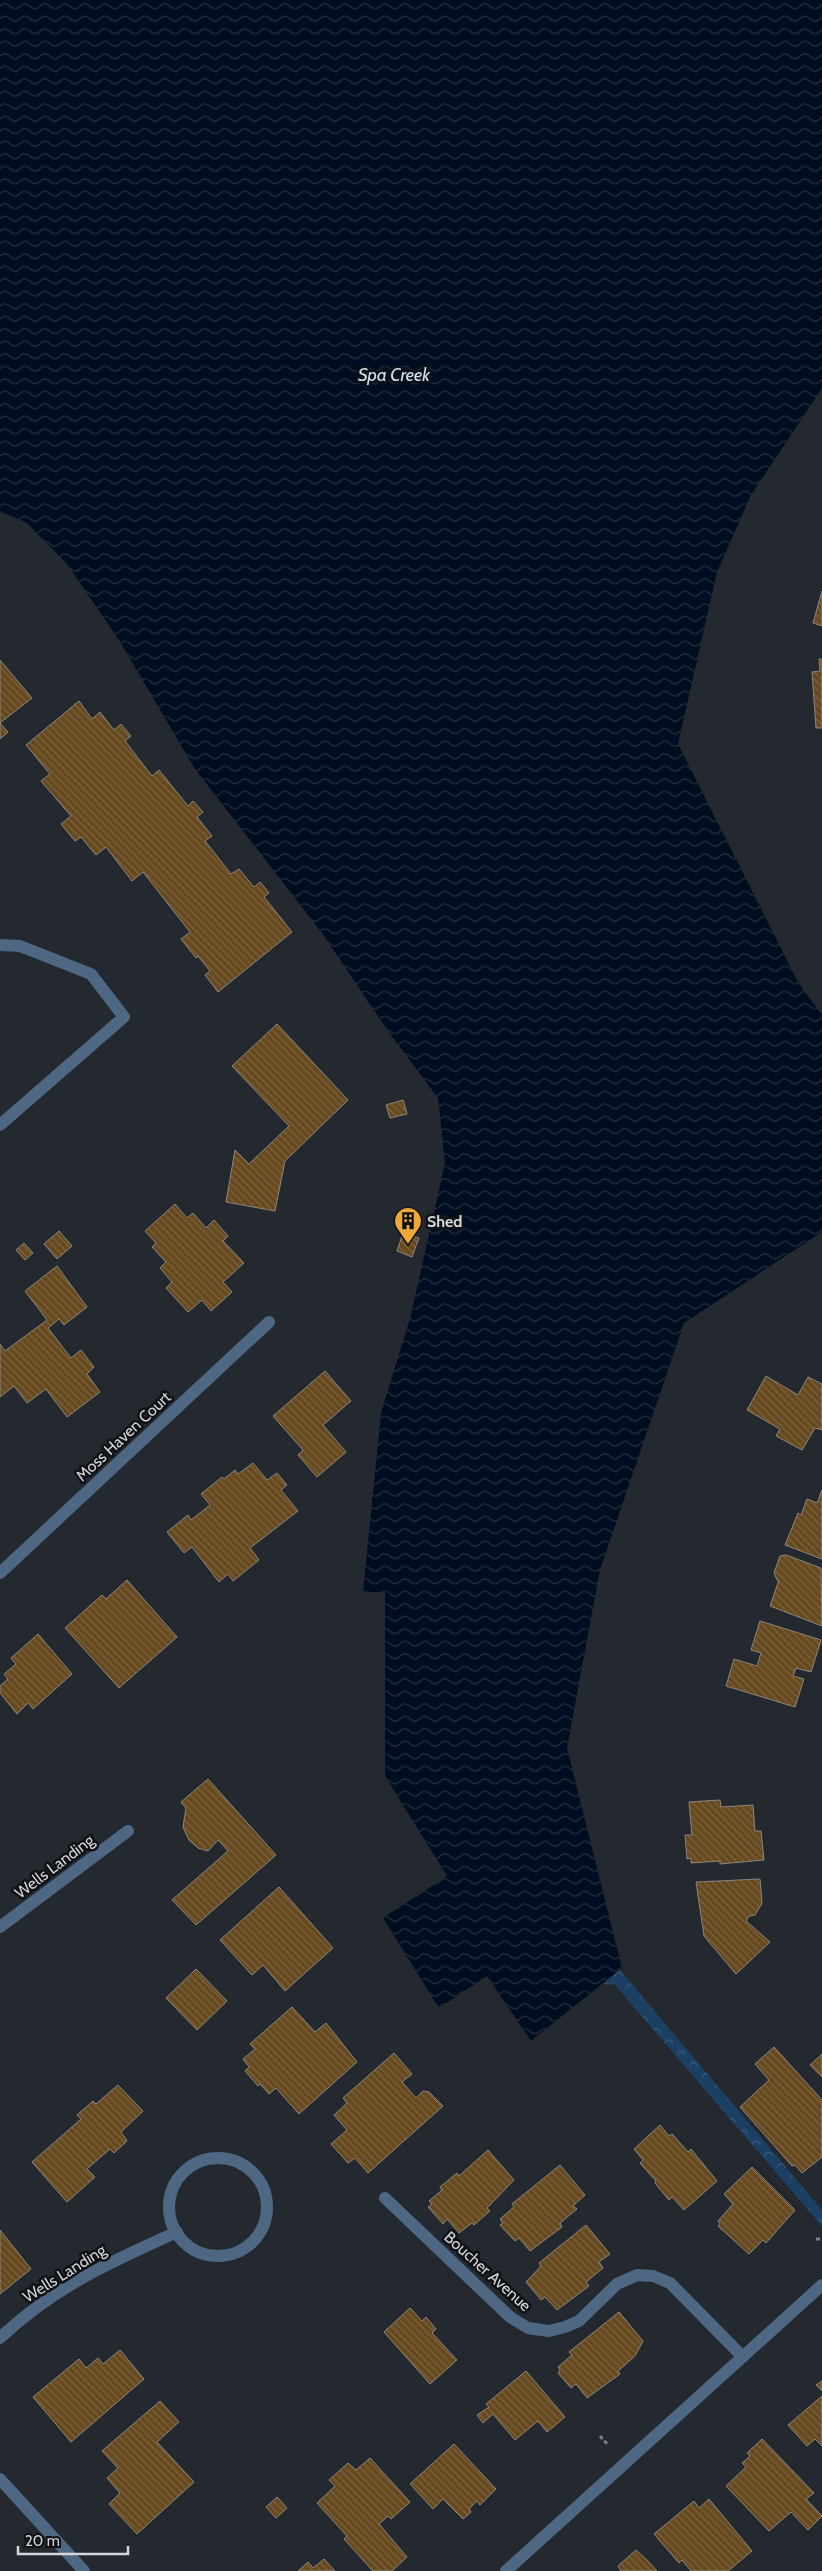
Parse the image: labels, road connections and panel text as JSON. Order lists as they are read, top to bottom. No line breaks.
{"streets":{"street":["Moss Haven Court","Wells Landing","Boucher Avenue"]},"water":["Spa Creek"],"places":{"building":["Shed"]},"scale_bar":"20 m"}
